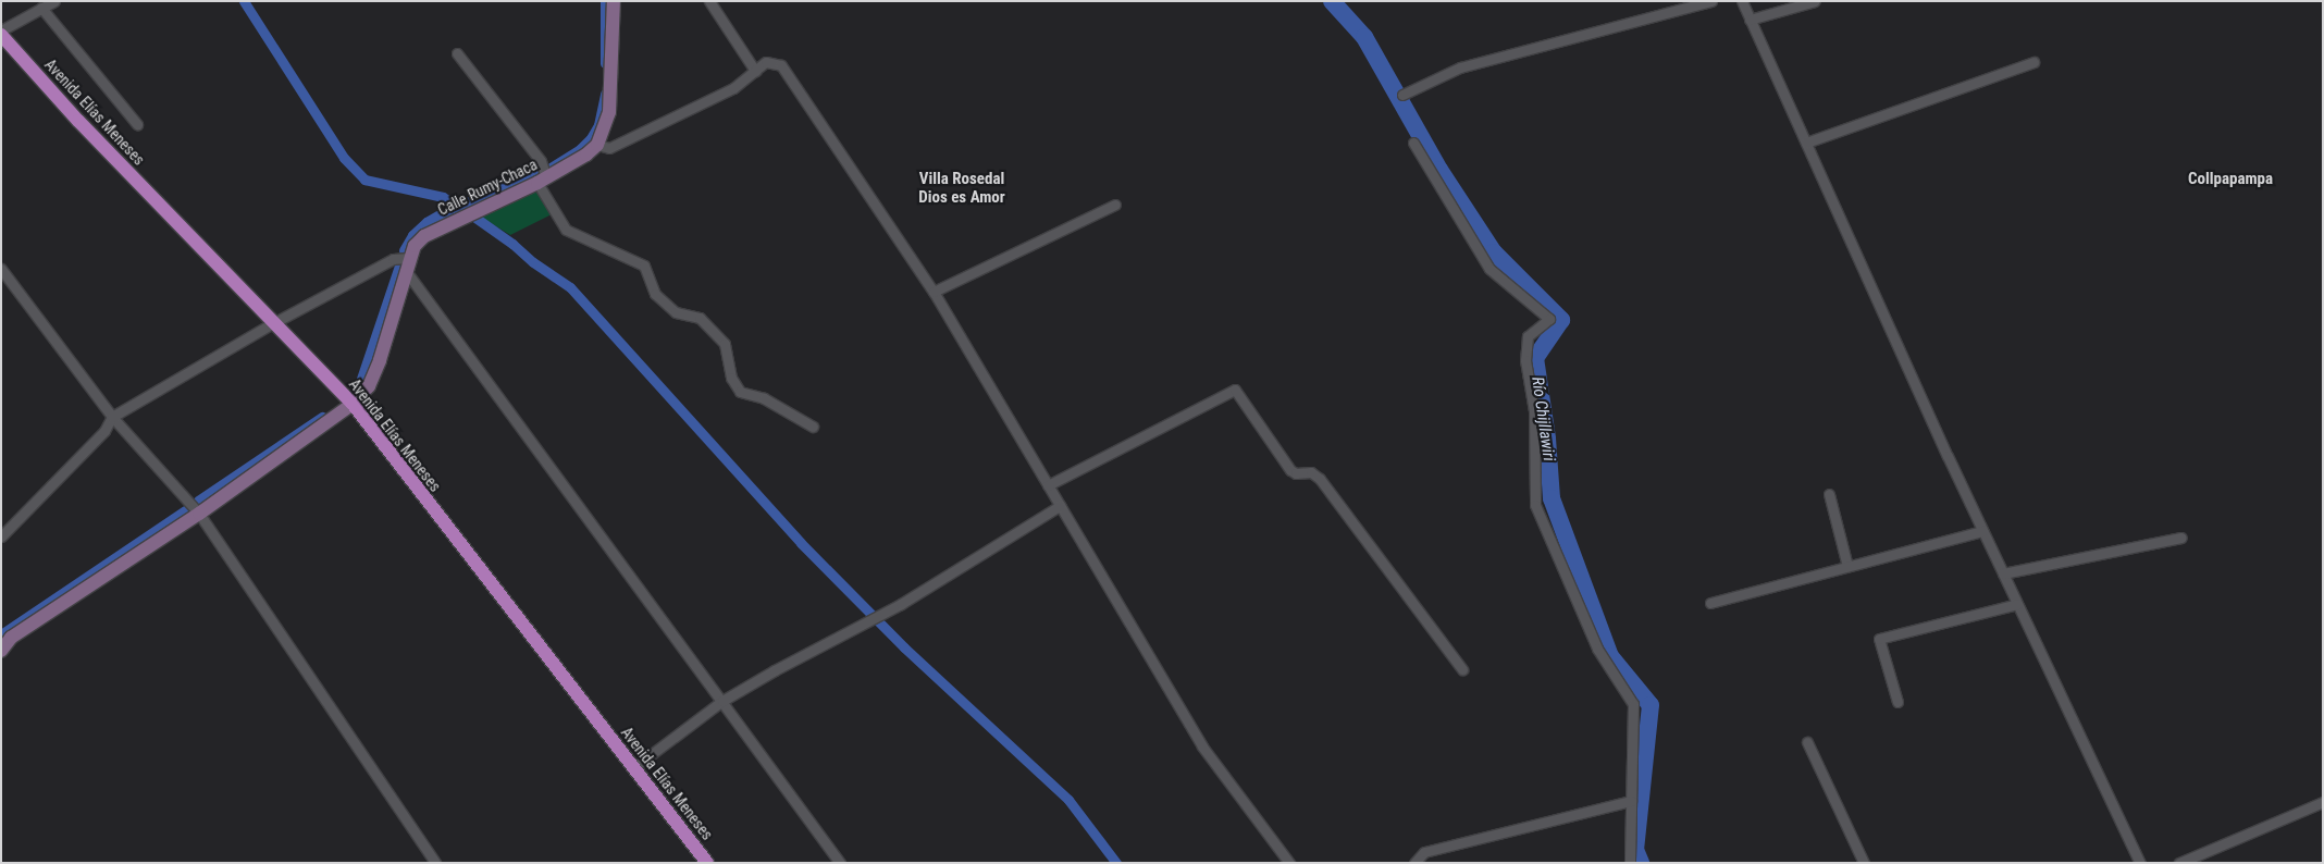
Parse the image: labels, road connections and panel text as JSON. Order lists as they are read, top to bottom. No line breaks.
{"streets":{"main road":["Avenida Elías Meneses"],"street":["Calle Rumy-Chaca"]},"crossings":[["Avenida Elías Meneses","Calle Rumy-Chaca"]],"districts":["Villa Rosedal Dios es Amor","Collpapampa"],"water":["Río Chijllawiri"]}
